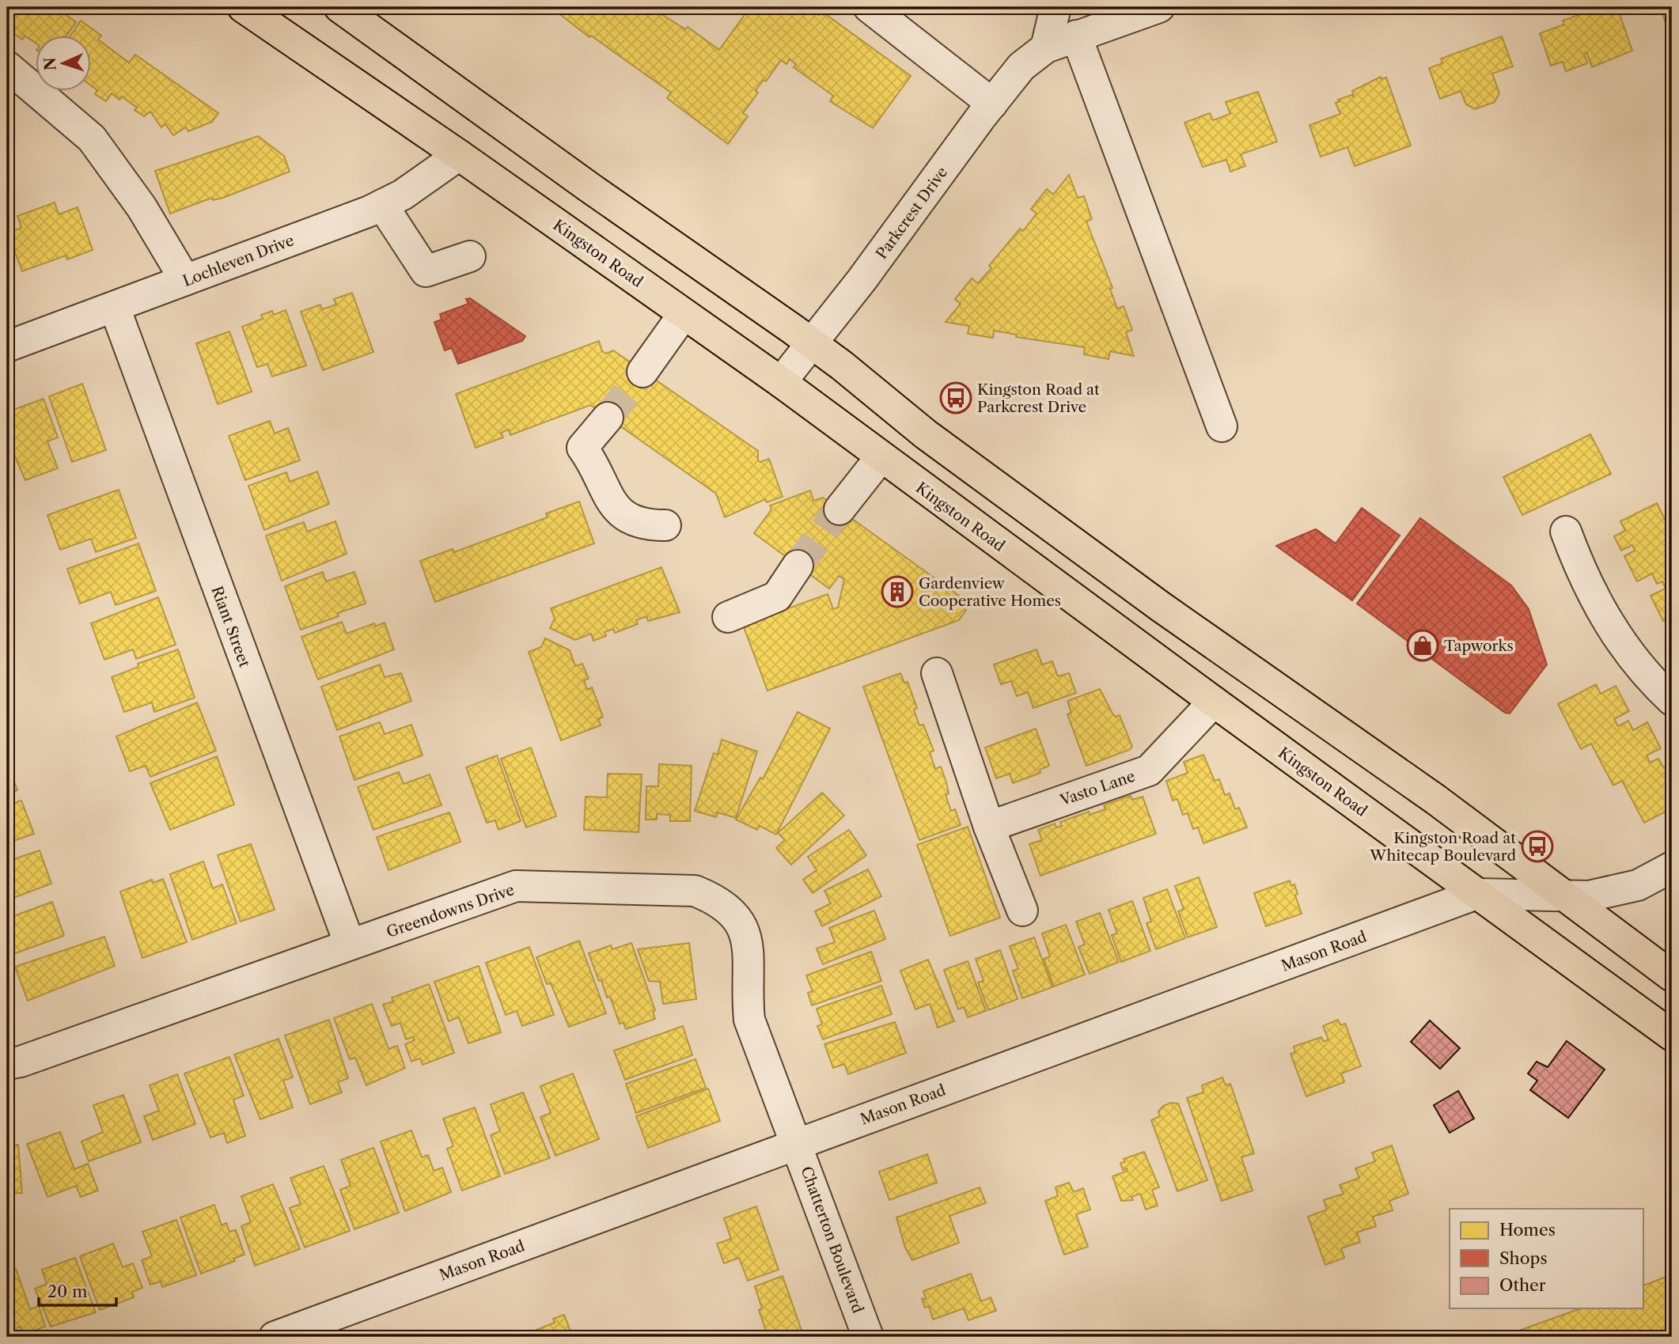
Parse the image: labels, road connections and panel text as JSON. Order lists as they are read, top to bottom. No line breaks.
{"streets":{"main road":["Kingston Road"],"street":["Parkcrest Drive","Lochleven Drive","Riant Street","Vasto Lane","Greendowns Drive","Mason Road","Chatterton Boulevard"]},"crossings":[["Parkcrest Drive","Kingston Road"],["Kingston Road","Lochleven Drive"],["Kingston Road","Vasto Lane"],["Kingston Road","Mason Road"],["Lochleven Drive","Riant Street"],["Riant Street","Greendowns Drive"],["Greendowns Drive","Mason Road"],["Greendowns Drive","Chatterton Boulevard"],["Mason Road","Chatterton Boulevard"]],"places":{"bus stop":["Kingston Road at Parkcrest Drive","Kingston Road at Whitecap Boulevard"],"building":["Gardenview Cooperative Homes"],"shop":["Tapworks"]},"legend":["Homes","Shops","Other"],"scale_bar":"20 m","north":"left"}
